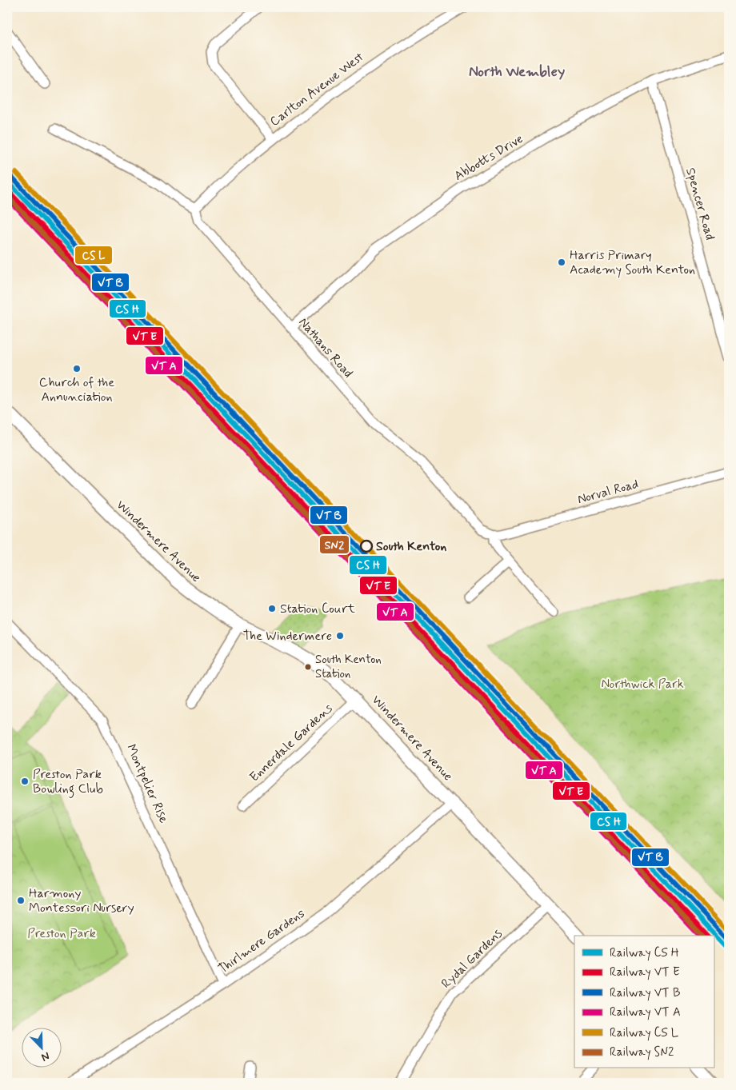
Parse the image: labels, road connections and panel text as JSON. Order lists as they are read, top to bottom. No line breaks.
{"streets":{"street":["Carlton Avenue West","Abbotts Drive","Spencer Road","Nathans Road","Norval Road","Windermere Avenue","Ennerdale Gardens","Montpelier Rise","Thirlmere Gardens","Rydal Gardens"]},"crossings":[["Carlton Avenue West","Nathans Road"],["Abbotts Drive","Spencer Road"],["Abbotts Drive","Nathans Road"],["Nathans Road","Norval Road"],["Windermere Avenue","Ennerdale Gardens"],["Windermere Avenue","Thirlmere Gardens"],["Windermere Avenue","Rydal Gardens"],["Montpelier Rise","Thirlmere Gardens"]],"districts":["North Wembley"],"parks":["Northwick Park","Preston Park"],"places":["Harris Primary Academy South Kenton","Church of the Annunciation","South Kenton","Station Court","The Windermere","South Kenton Station","Preston Park Bowling Club","Harmony Montessori Nursery"],"lines":["rail line SN2"],"legend":["Railway CS H","Railway VT E","Railway VT B","Railway VT A","Railway CS L","Railway SN2"],"north":"bottom right"}
